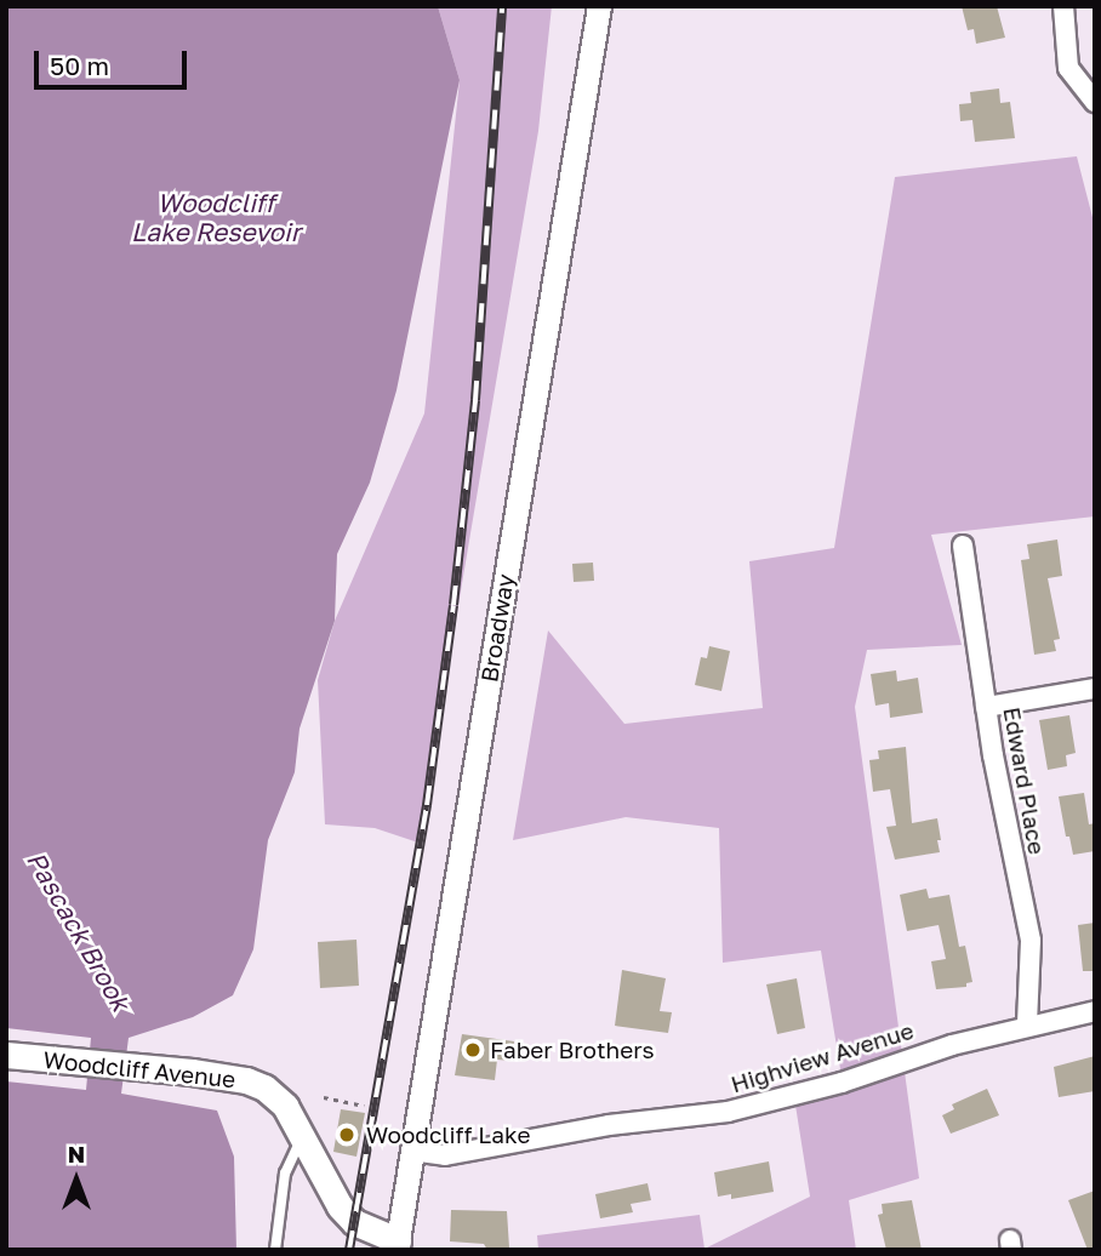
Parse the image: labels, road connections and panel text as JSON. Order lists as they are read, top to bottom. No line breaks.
{"streets":{"main road":["Woodcliff Avenue"],"street":["Broadway","Edward Place","Highview Avenue"]},"crossings":[["Broadway","Highview Avenue"],["Broadway","Woodcliff Avenue"],["Edward Place","Highview Avenue"]],"water":["Woodcliff Lake Resevoir","Pascack Brook"],"places":["Faber Brothers","Woodcliff Lake"],"scale_bar":"50 m","north":"top"}
